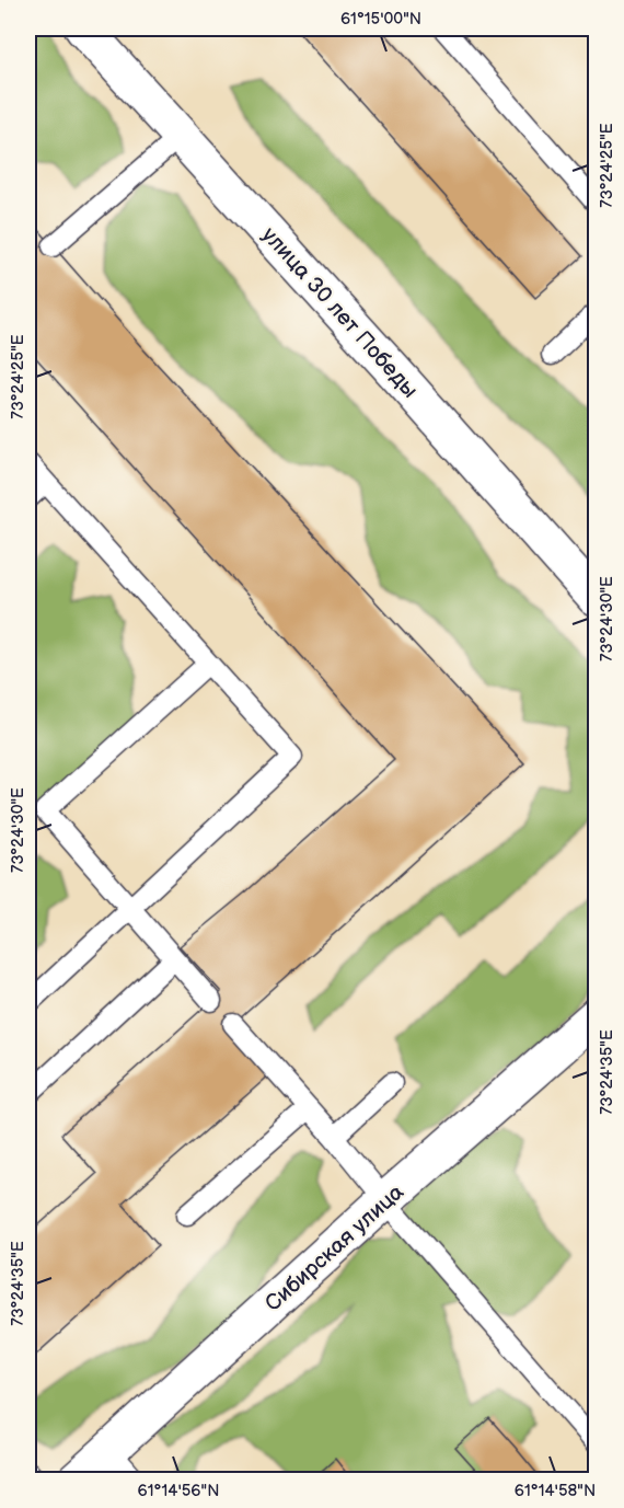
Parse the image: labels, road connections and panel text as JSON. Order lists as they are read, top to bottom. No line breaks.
{"streets":{"main road":["улица 30 лет Победы","Сибирская улица"]},"coordinates":["61°15'00\"N","73°24'25\"E","73°24'30\"E","73°24'35\"E","61°14'56\"N","61°14'58\"N"]}
